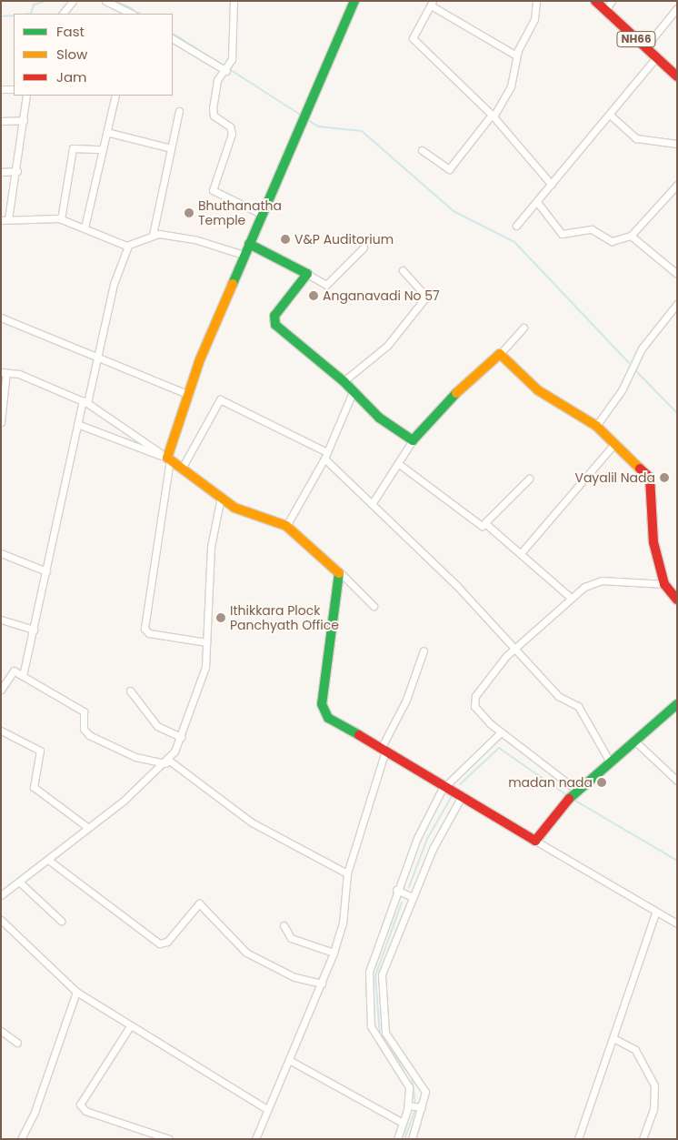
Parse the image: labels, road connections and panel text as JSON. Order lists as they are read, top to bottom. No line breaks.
{"streets":{"main road":["NH66"]},"places":["Bhuthanatha Temple","V&P Auditorium","Anganavadi No 57","Vayalil Nada","Ithikkara Plock Panchyath Office","madan nada"],"legend":["Fast","Slow","Jam"]}
